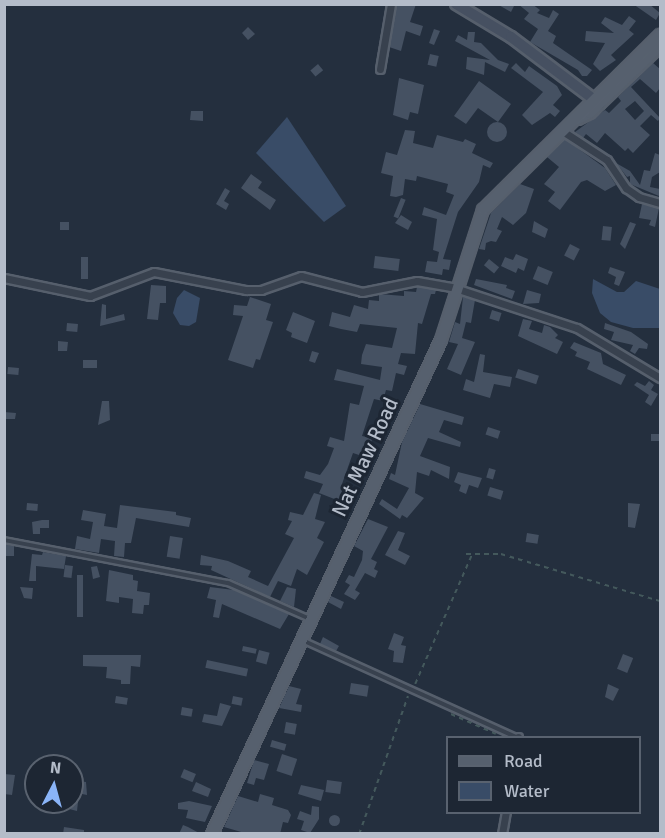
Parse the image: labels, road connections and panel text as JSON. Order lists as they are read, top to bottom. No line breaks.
{"streets":{"main road":["Nat Maw Road"]},"legend":["Road","Water"],"north":"top"}
